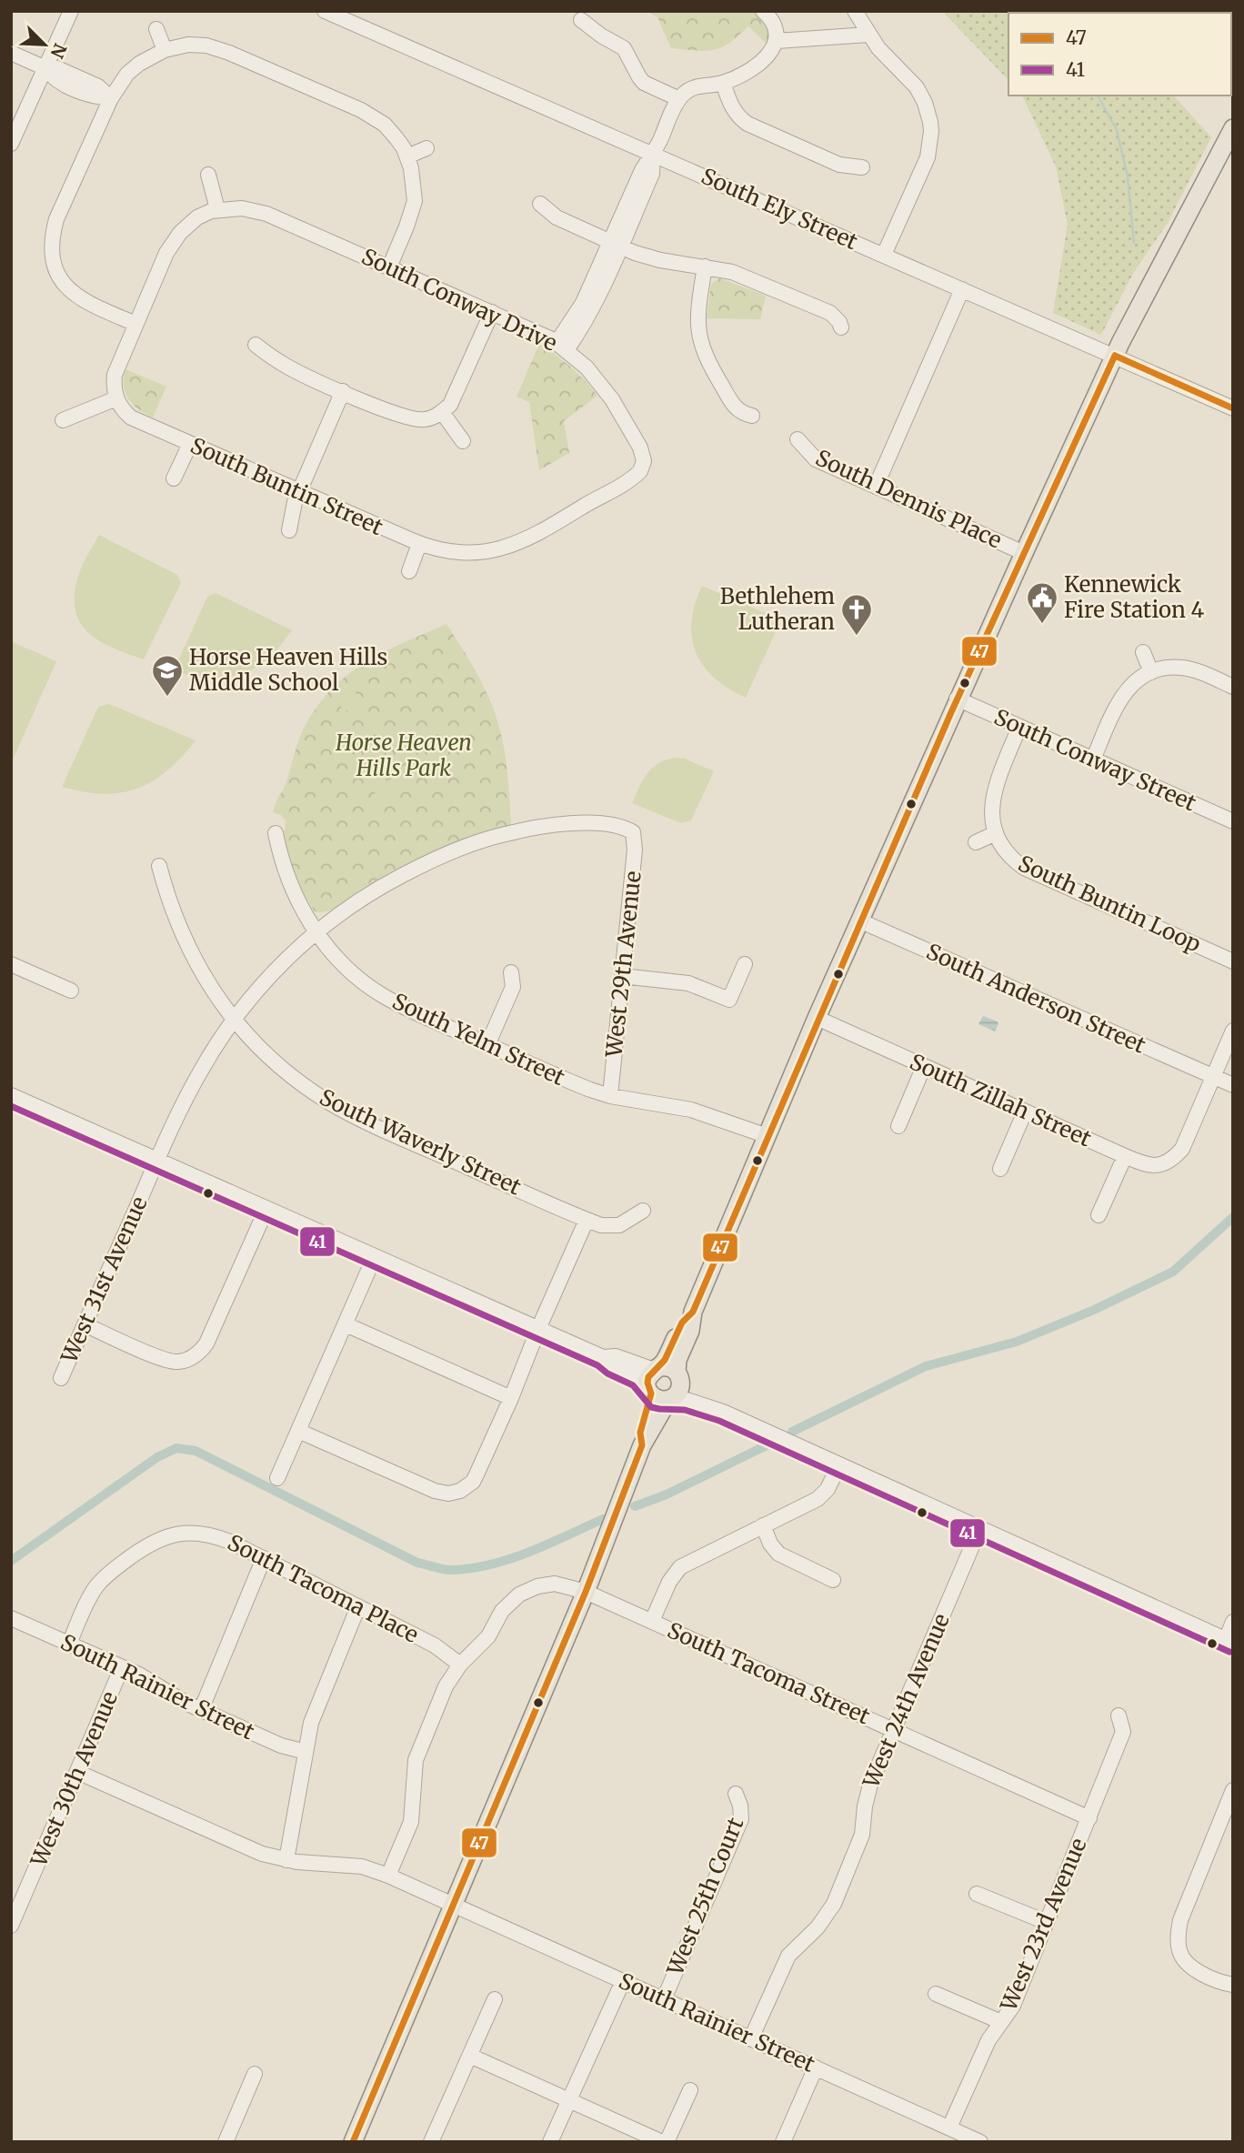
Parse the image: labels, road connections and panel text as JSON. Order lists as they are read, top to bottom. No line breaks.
{"streets":{"street":["South Ely Street","South Conway Drive","South Buntin Street","South Dennis Place","South Conway Street","South Buntin Loop","West 29th Avenue","South Anderson Street","South Yelm Street","South Zillah Street","South Waverly Street","West 31st Avenue","South Tacoma Place","South Tacoma Street","South Rainier Street","West 24th Avenue","West 30th Avenue","West 25th Court","West 23rd Avenue"]},"crossings":[["South Conway Drive","South Buntin Street"],["South Conway Street","South Buntin Loop"],["West 29th Avenue","South Yelm Street"],["West 29th Avenue","West 31st Avenue"],["South Anderson Street","South Zillah Street"],["South Yelm Street","West 31st Avenue"],["South Waverly Street","West 31st Avenue"],["South Tacoma Place","South Rainier Street"],["South Tacoma Street","West 24th Avenue"],["South Tacoma Street","West 23rd Avenue"],["South Rainier Street","West 24th Avenue"],["South Rainier Street","West 30th Avenue"],["South Rainier Street","West 25th Court"],["South Rainier Street","West 23rd Avenue"]],"parks":["Horse Heaven Hills Park"],"places":{"public building":["Kennewick Fire Station 4"],"church":["Bethlehem Lutheran"],"school or university":["Horse Heaven Hills Middle School"]},"lines":["transit line 47","transit line 41"],"legend":["47","41"],"north":"bottom right"}
